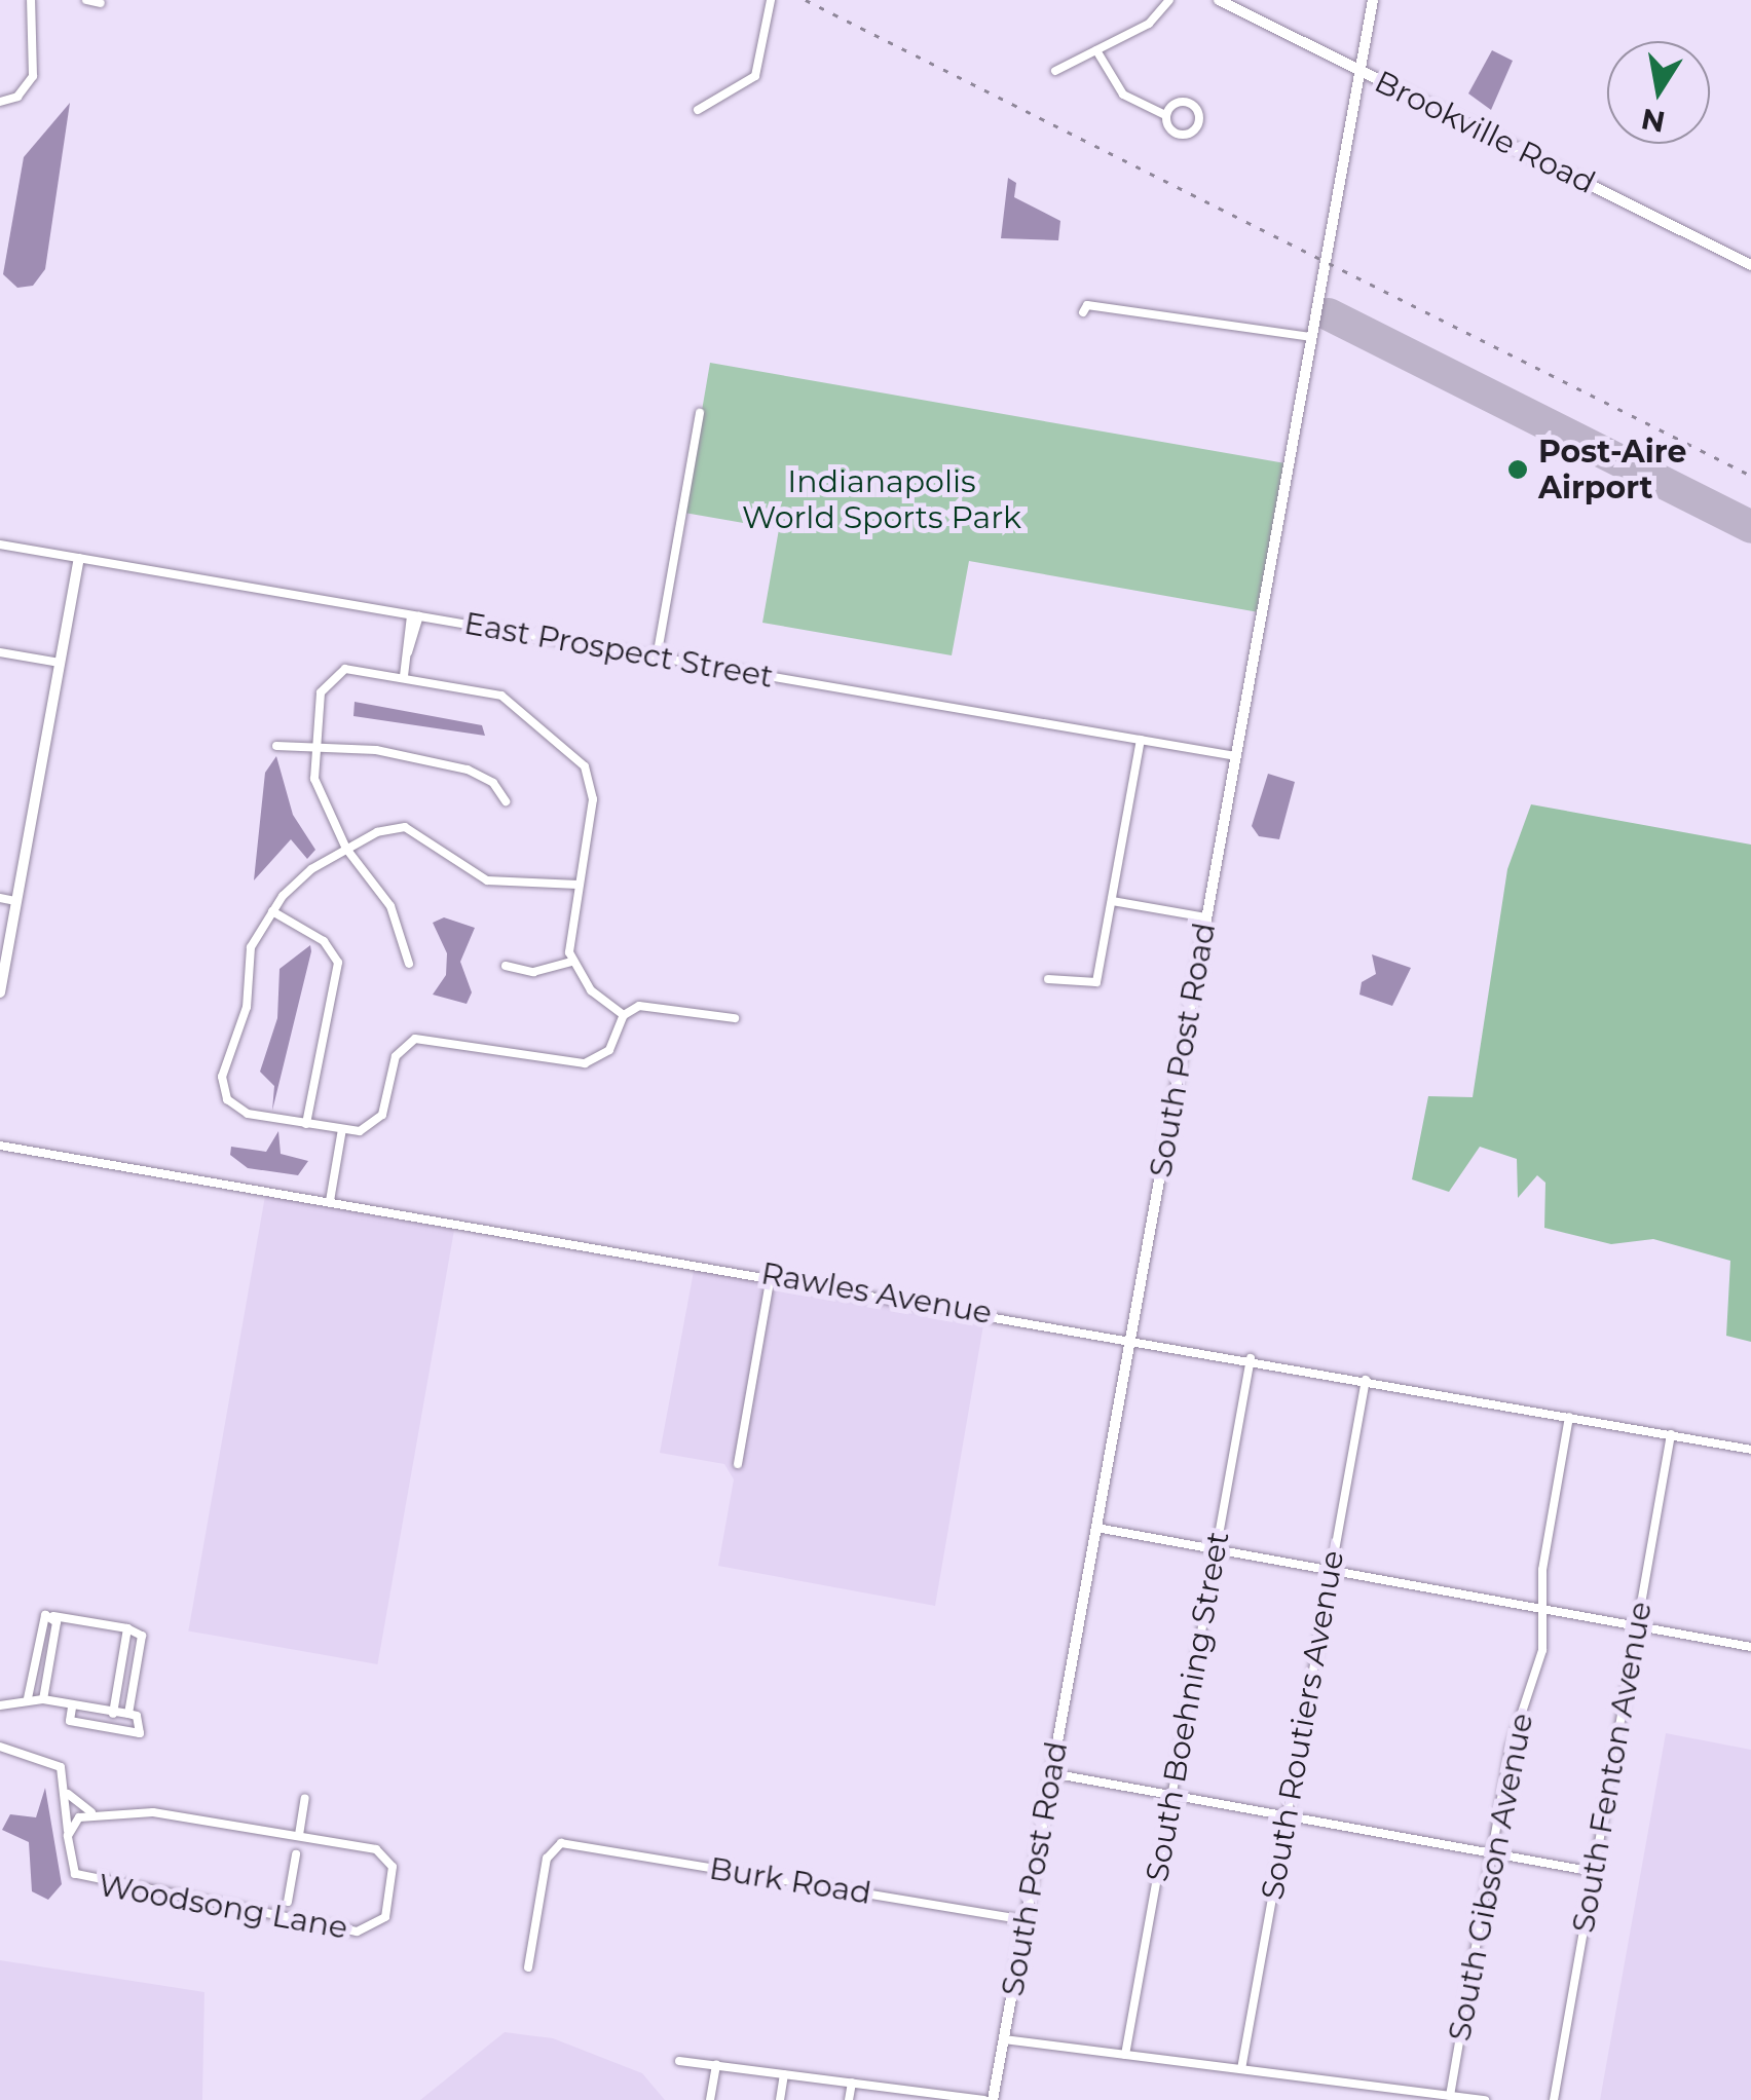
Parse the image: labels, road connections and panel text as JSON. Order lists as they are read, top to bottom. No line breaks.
{"streets":{"main road":["Brookville Road","South Post Road"],"street":["East Prospect Street","Rawles Avenue","South Boehning Street","South Routiers Avenue","South Fenton Avenue","South Gibson Avenue","Burk Road","Woodsong Lane"]},"crossings":[["Brookville Road","South Post Road"],["East Prospect Street","South Post Road"],["South Post Road","Rawles Avenue"],["South Post Road","Burk Road"],["Rawles Avenue","South Boehning Street"],["Rawles Avenue","South Routiers Avenue"],["Rawles Avenue","South Fenton Avenue"],["Rawles Avenue","South Gibson Avenue"]],"parks":["Indianapolis World Sports Park"],"places":["Post-Aire Airport"],"north":"bottom"}
